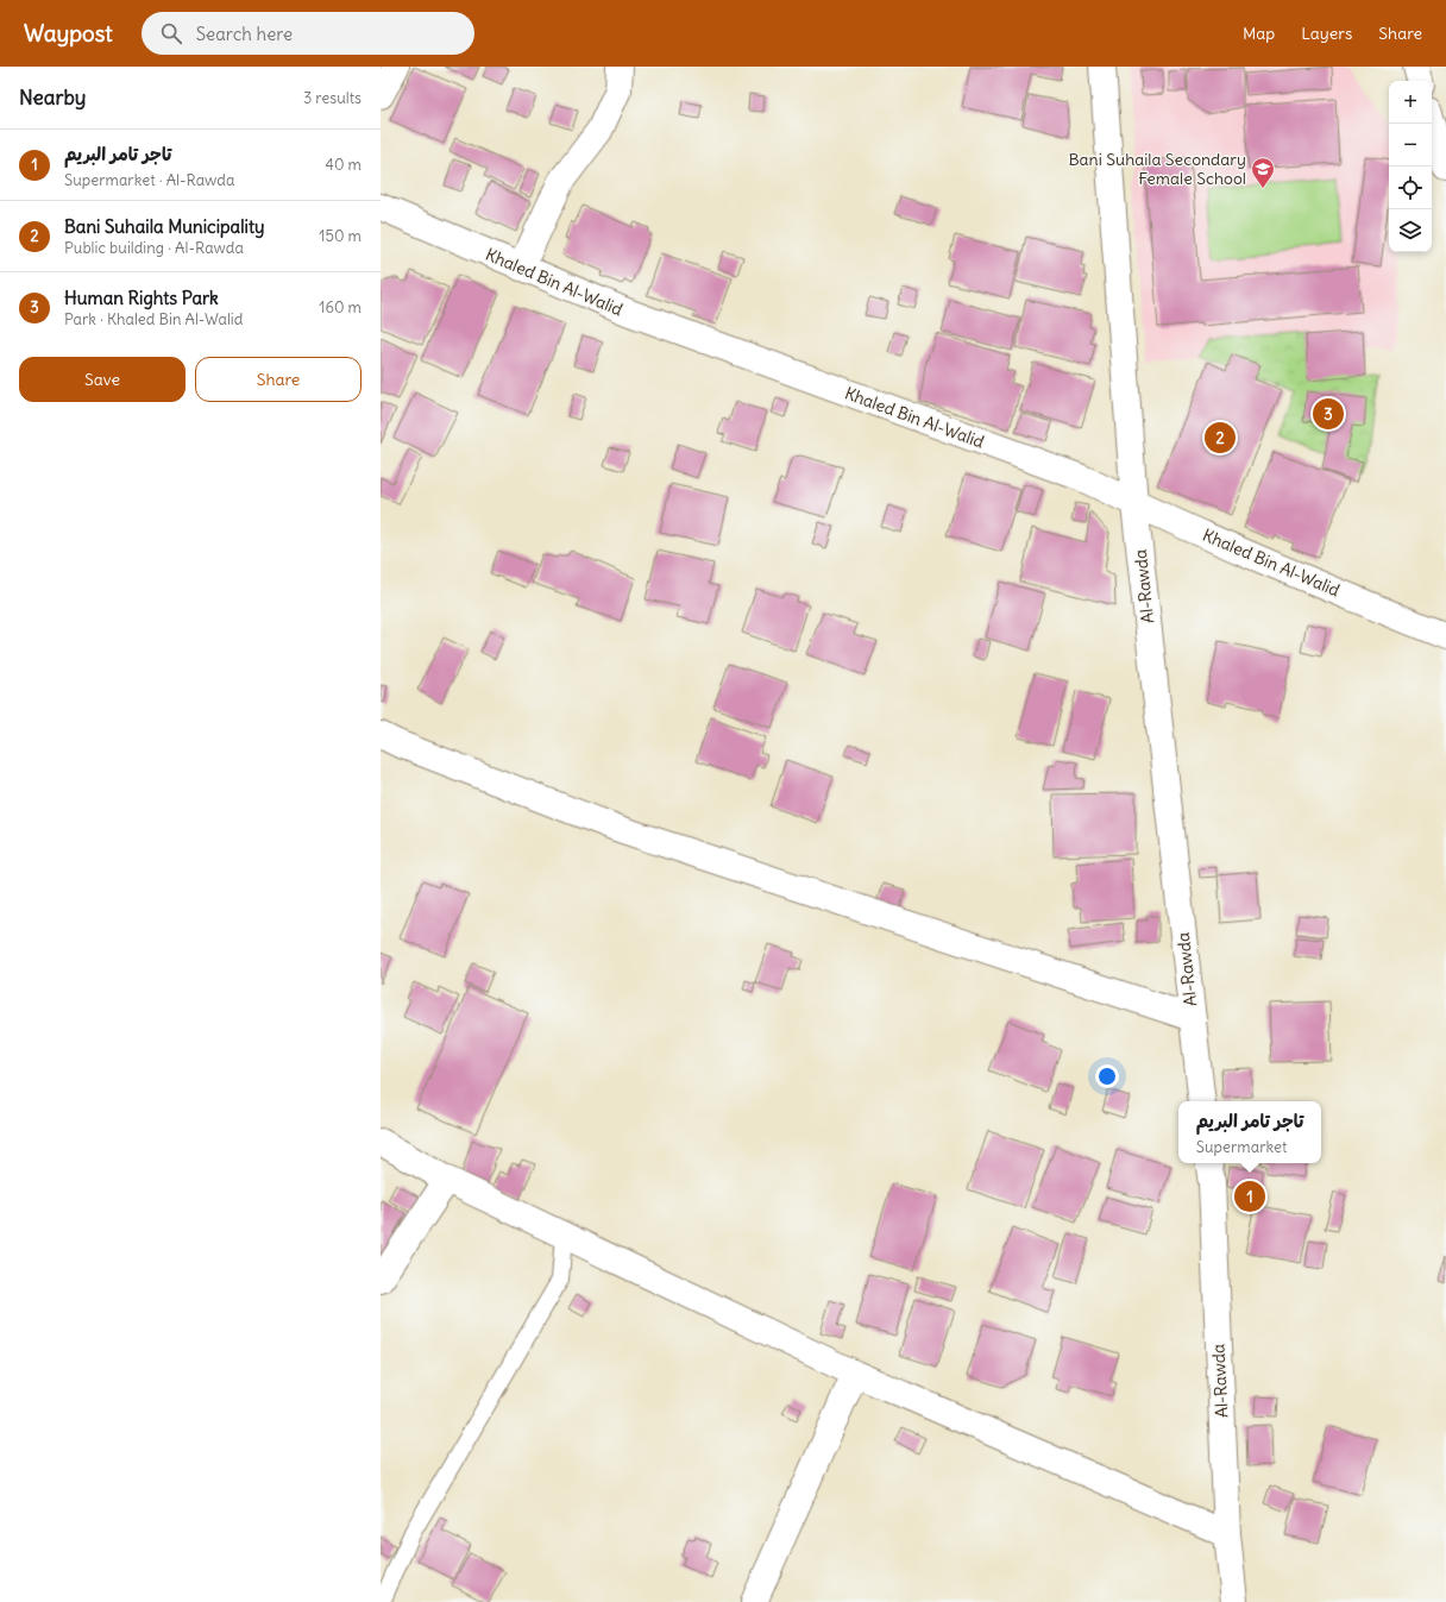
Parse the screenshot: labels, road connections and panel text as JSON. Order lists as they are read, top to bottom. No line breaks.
{"streets":{"street":["Khaled Bin Al-Walid","Al-Rawda"]},"crossings":[["Khaled Bin Al-Walid","Al-Rawda"]],"places":{"school or university":["Bani Suhaila Secondary Female School"]},"page":{"header":"Waypost","search":"Search here","nav":["Map","Layers","Share"],"heading":["Nearby","3 results"],"map_buttons":["+","−"],"list":[{"mark":"1","name":"تاجر تامر البريم","note":"Supermarket · Al-Rawda","value":"40 m"},{"mark":"2","name":"Bani Suhaila Municipality","note":"Public building · Al-Rawda","value":"150 m"},{"mark":"3","name":"Human Rights Park","note":"Park · Khaled Bin Al-Walid","value":"160 m"}],"buttons":["Save","Share"],"pins":["3","2","1"],"popup":["تاجر تامر البريم","Supermarket"]}}
